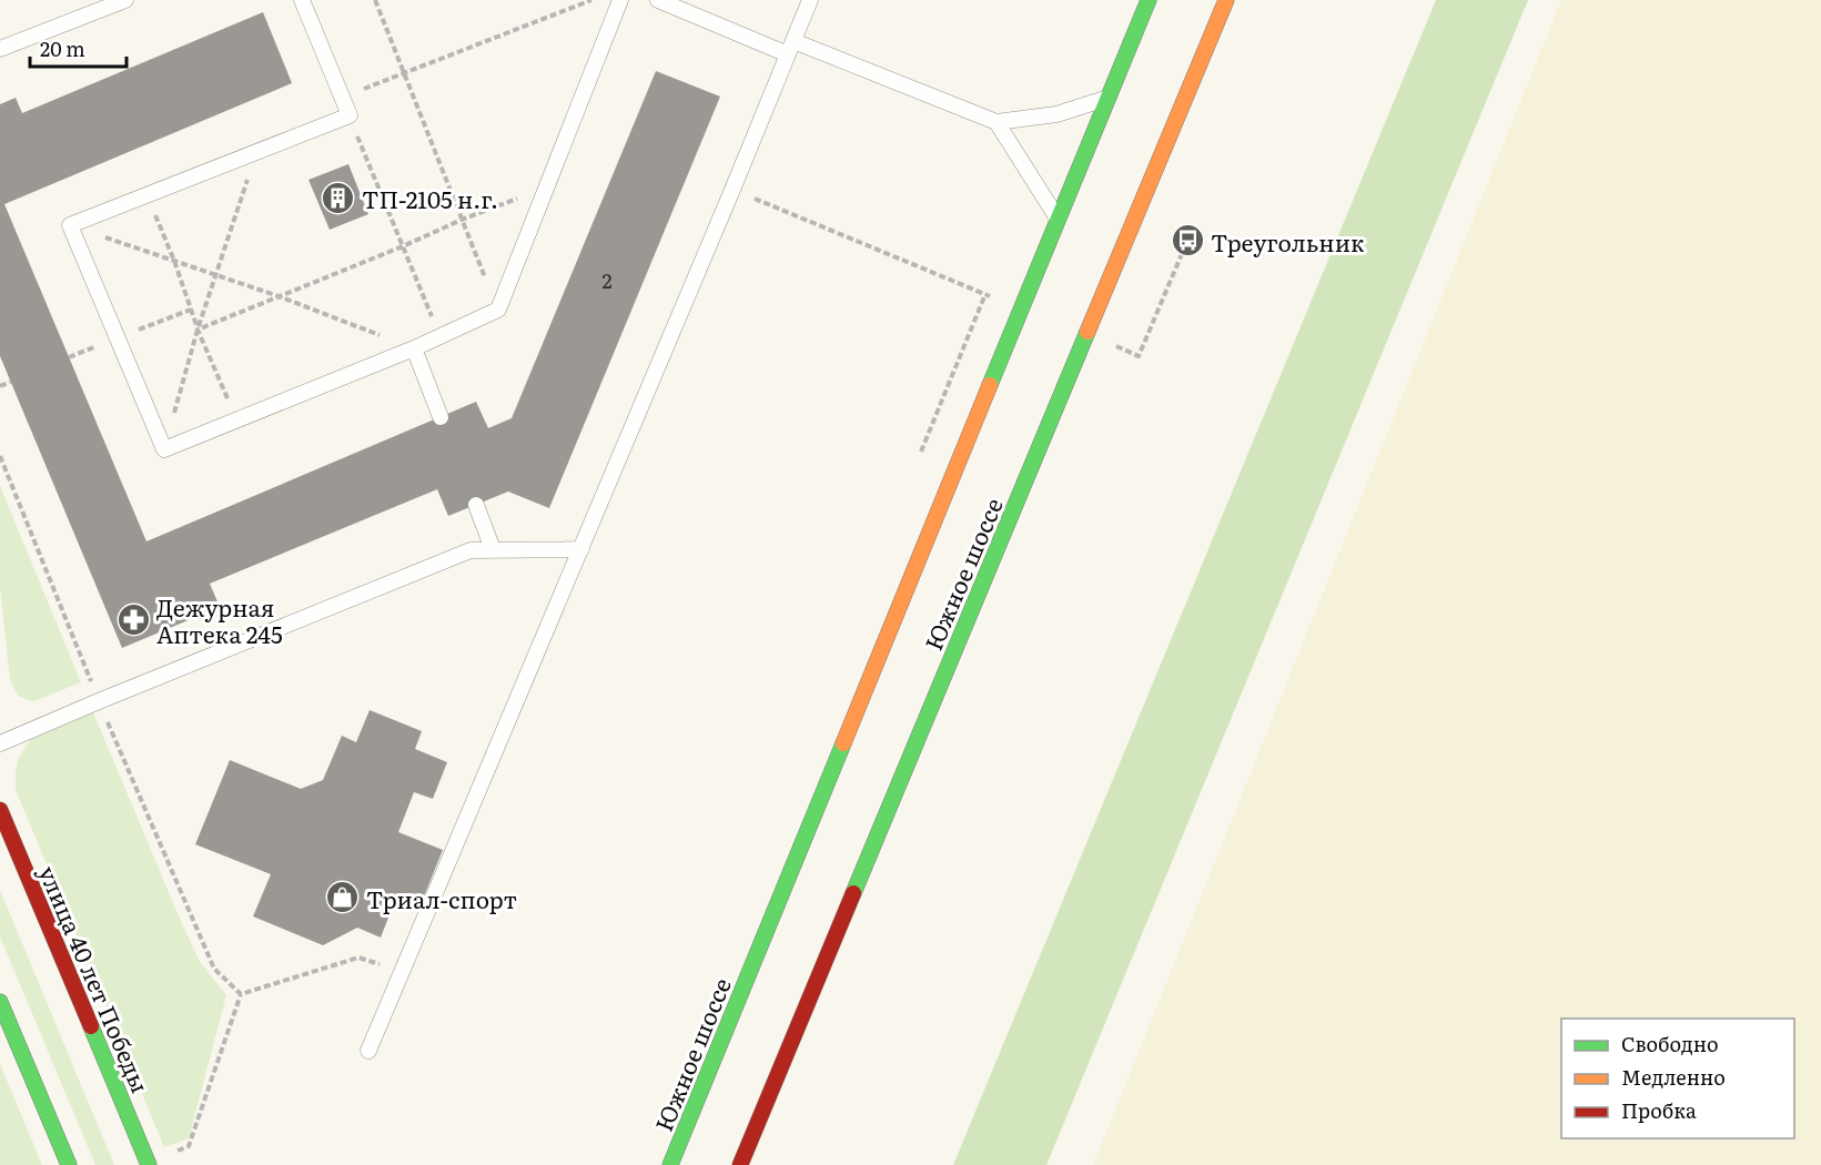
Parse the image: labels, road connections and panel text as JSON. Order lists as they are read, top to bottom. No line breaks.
{"streets":{"main road":["Южное шоссе","улица 40 лет Победы"]},"places":{"building":["ТП-2105 н.г."],"bus stop":["Треугольник"],"pharmacy":["Дежурная Аптека 245"],"shop":["Триал-спорт"]},"house_numbers":["2"],"legend":["Свободно","Медленно","Пробка"],"scale_bar":"20 m"}
